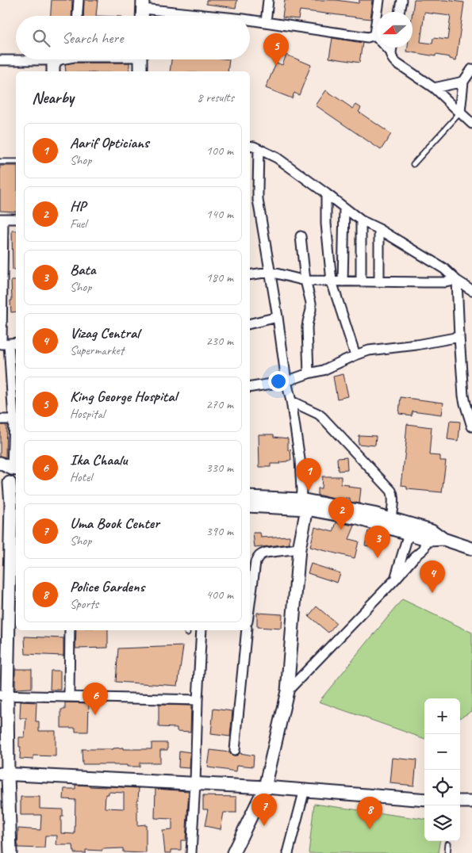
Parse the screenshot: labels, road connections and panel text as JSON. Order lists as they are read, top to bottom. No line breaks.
{"north":"left","page":{"search":"Search here","pins":["5","1","2","3","4","6","7","8"],"heading":["Nearby","8 results"],"list":[{"mark":"1","name":"Aarif Opticians","note":"Shop","value":"100 m"},{"mark":"2","name":"HP","note":"Fuel","value":"140 m"},{"mark":"3","name":"Bata","note":"Shop","value":"180 m"},{"mark":"4","name":"Vizag Central","note":"Supermarket","value":"230 m"},{"mark":"5","name":"King George Hospital","note":"Hospital","value":"270 m"},{"mark":"6","name":"Ika Chaalu","note":"Hotel","value":"330 m"},{"mark":"7","name":"Uma Book Center","note":"Shop","value":"390 m"},{"mark":"8","name":"Police Gardens","note":"Sports","value":"400 m"}],"map_buttons":["+","−"]}}
